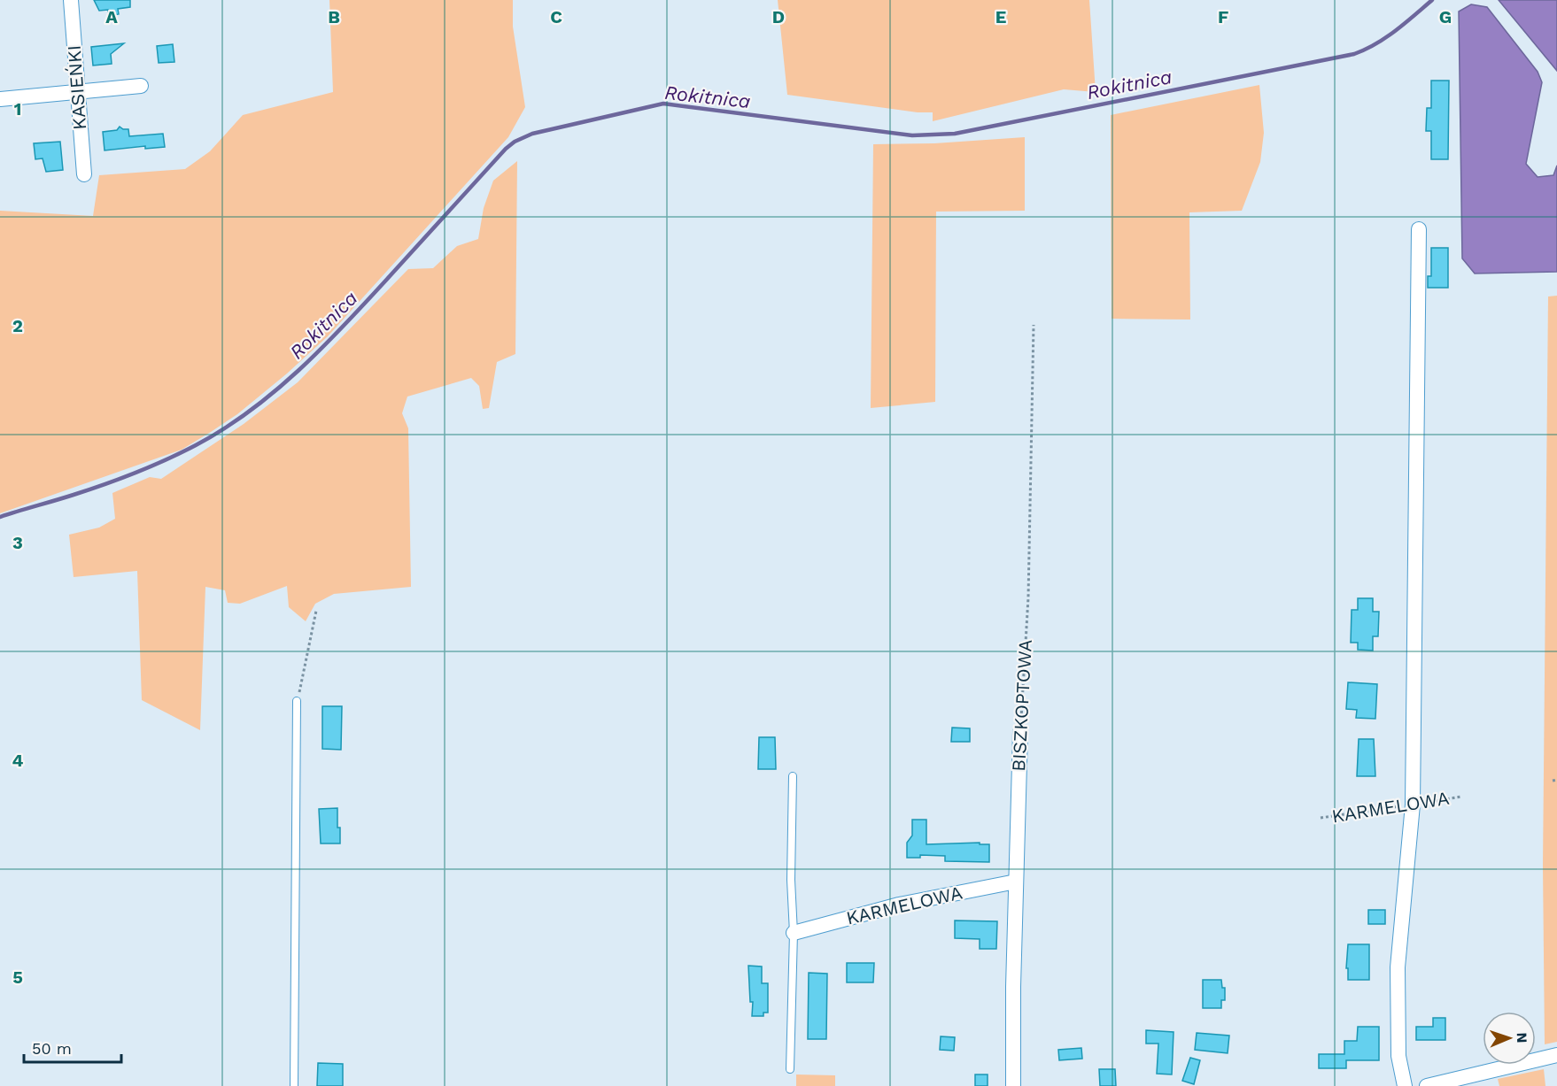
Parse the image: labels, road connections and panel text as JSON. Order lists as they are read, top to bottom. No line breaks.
{"streets":{"street":["KASIEŃKI","BISZKOPTOWA","KARMELOWA"]},"crossings":[["BISZKOPTOWA","KARMELOWA"]],"water":["Rokitnica"],"scale_bar":"50 m","north":"right","grid":{"columns":["A","B","C","D","E","F","G"],"rows":["1","2","3","4","5"]}}
